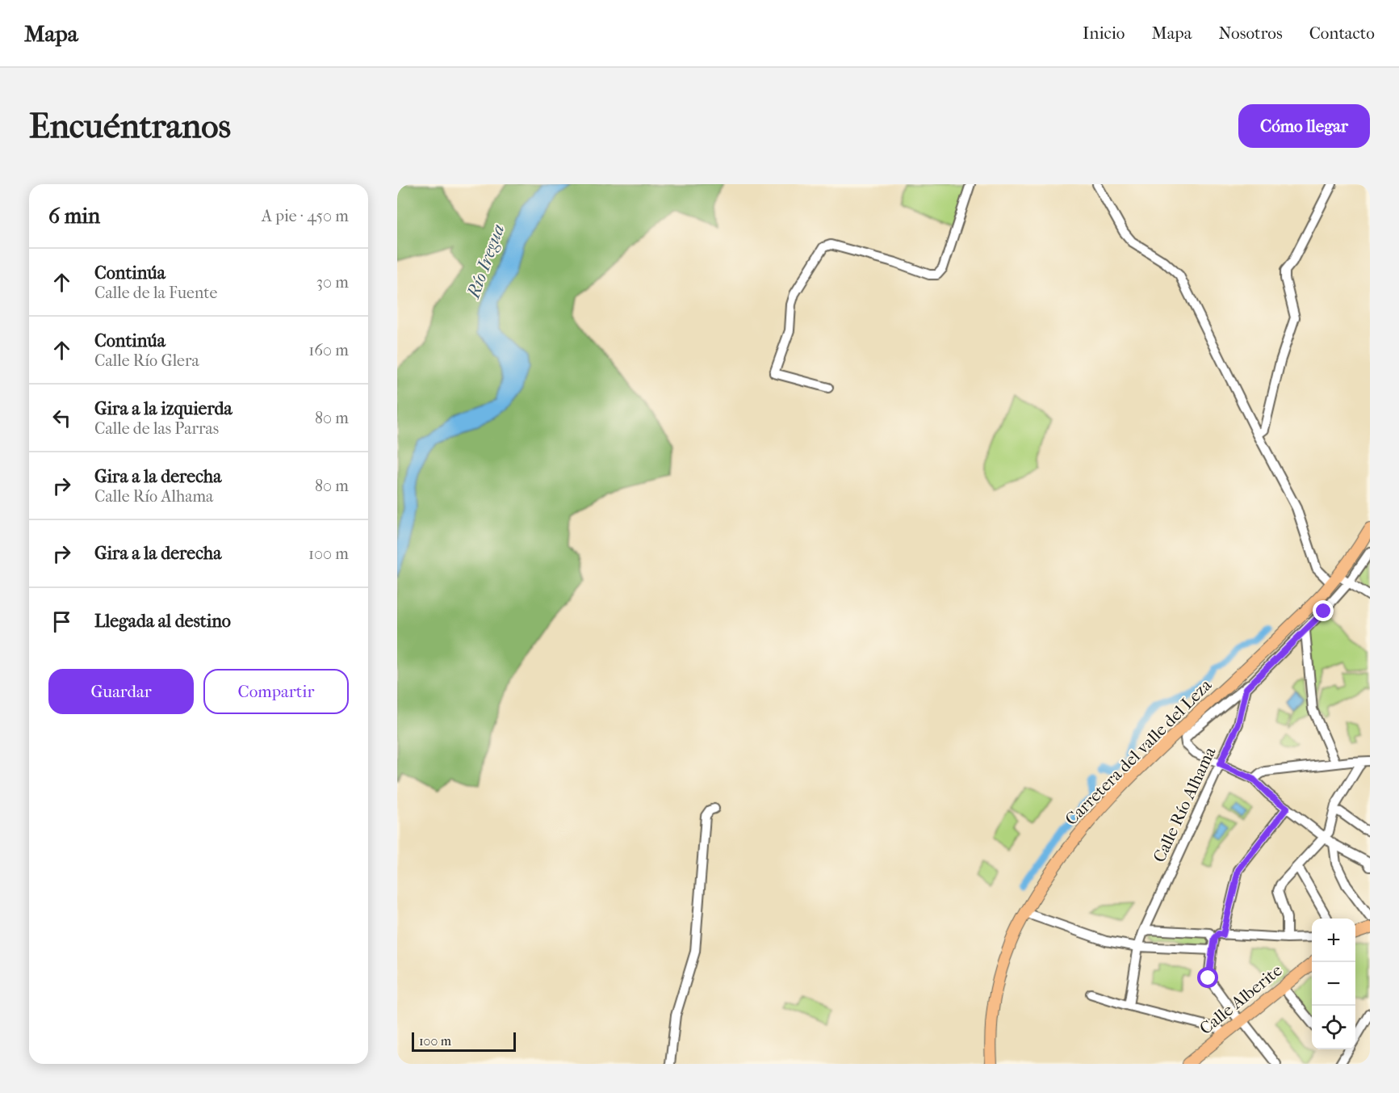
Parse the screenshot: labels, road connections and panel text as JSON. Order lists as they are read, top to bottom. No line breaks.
{"streets":{"main road":["Carretera del valle del Leza","Calle Alberite"],"street":["Calle Río Alhama"]},"water":["Río Iregua"],"scale_bar":"100 m","page":{"header":"Mapa","nav":["Inicio","Mapa","Nosotros","Contacto"],"buttons":["Cómo llegar",["Guardar","Compartir"]],"title":"Encuéntranos","heading":["6 min","A pie · 450 m"],"list":[["Continúa","Calle de la Fuente","30 m"],["Continúa","Calle Río Glera","160 m"],["Gira a la izquierda","Calle de las Parras","80 m"],["Gira a la derecha","Calle Río Alhama","80 m"],["Gira a la derecha","100 m"],"Llegada al destino"],"map_buttons":["+","−"],"scale":"100 m"}}
